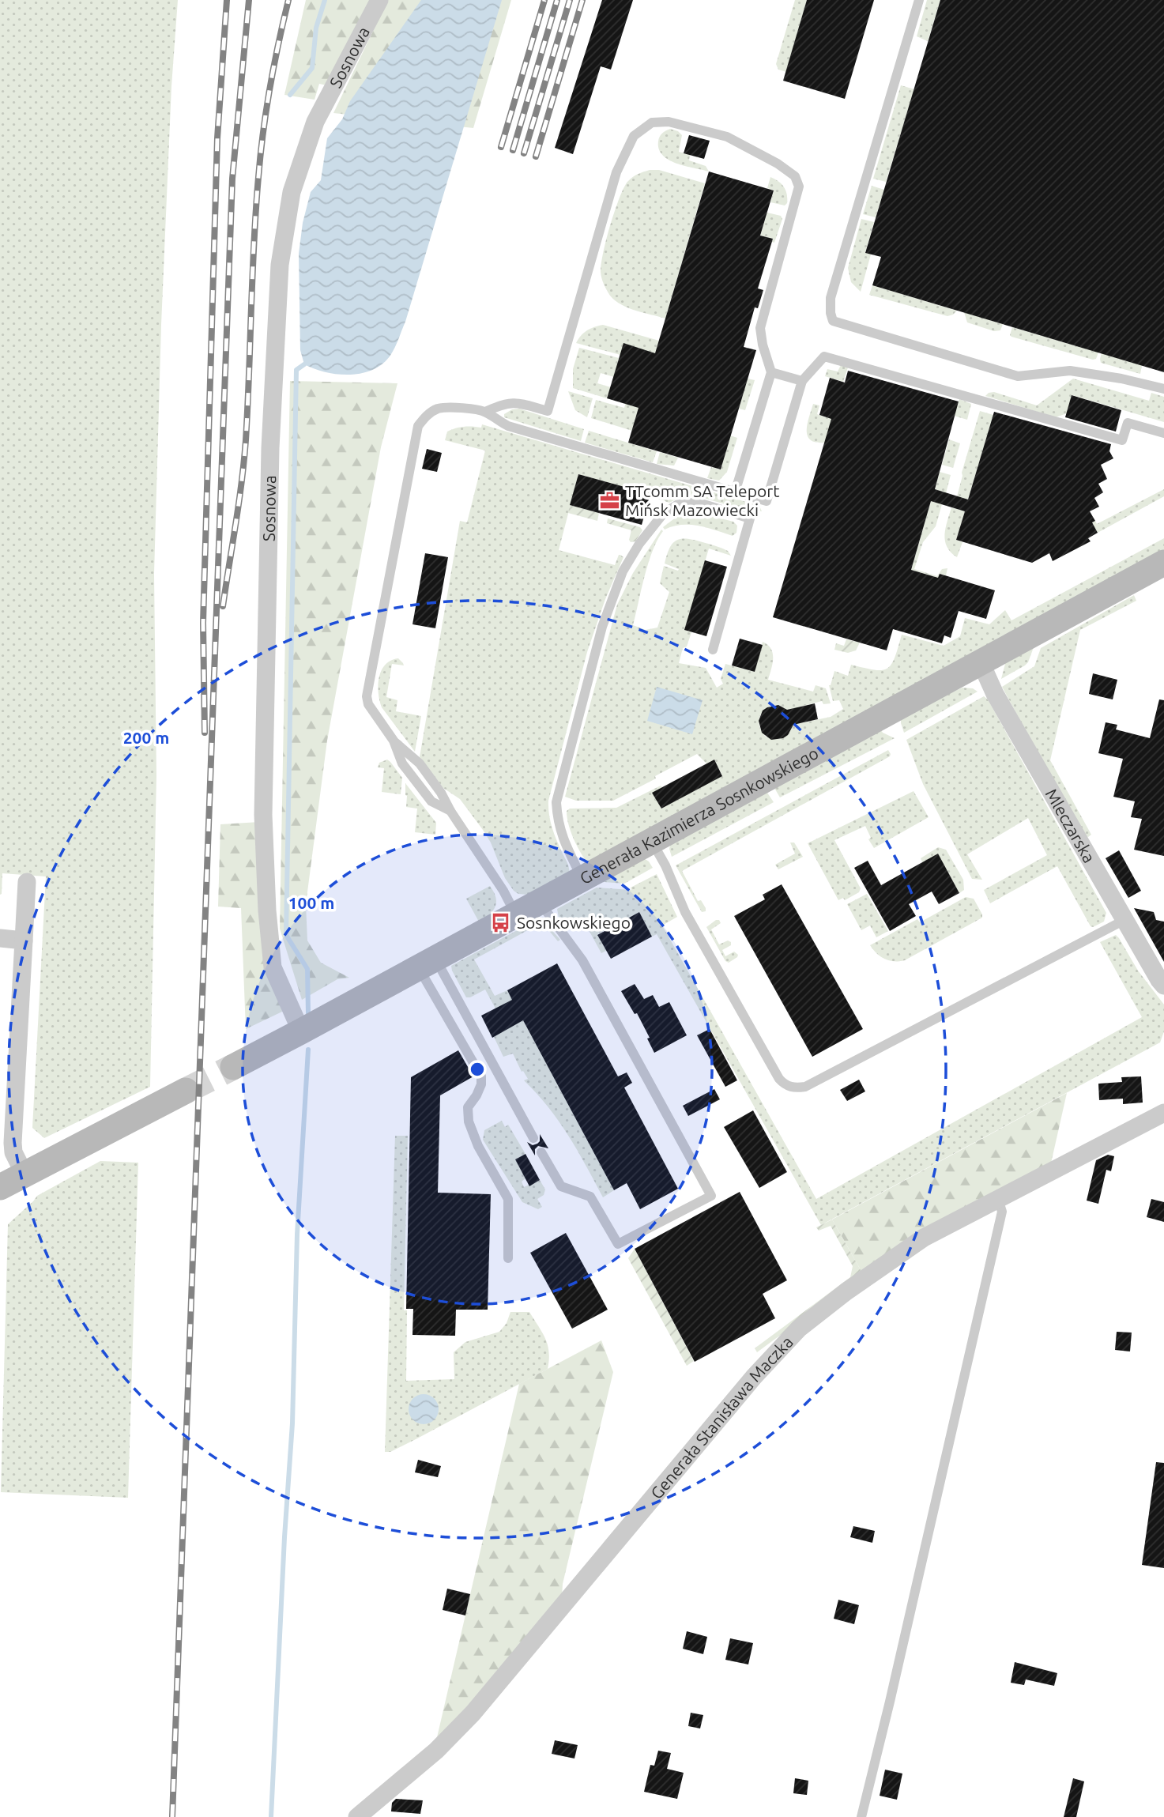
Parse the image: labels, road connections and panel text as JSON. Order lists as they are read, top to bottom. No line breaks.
{"streets":{"street":["Sosnowa","Generała Kazimierza Sosnkowskiego","Mleczarska","Generała Stanisława Maczka"]},"crossings":[["Sosnowa","Generała Kazimierza Sosnkowskiego"],["Generała Kazimierza Sosnkowskiego","Mleczarska"]],"places":{"office":["TTcomm SA Teleport Mińsk Mazowiecki"],"bus stop":["Sosnkowskiego"]},"rings":["200 m","100 m"]}
